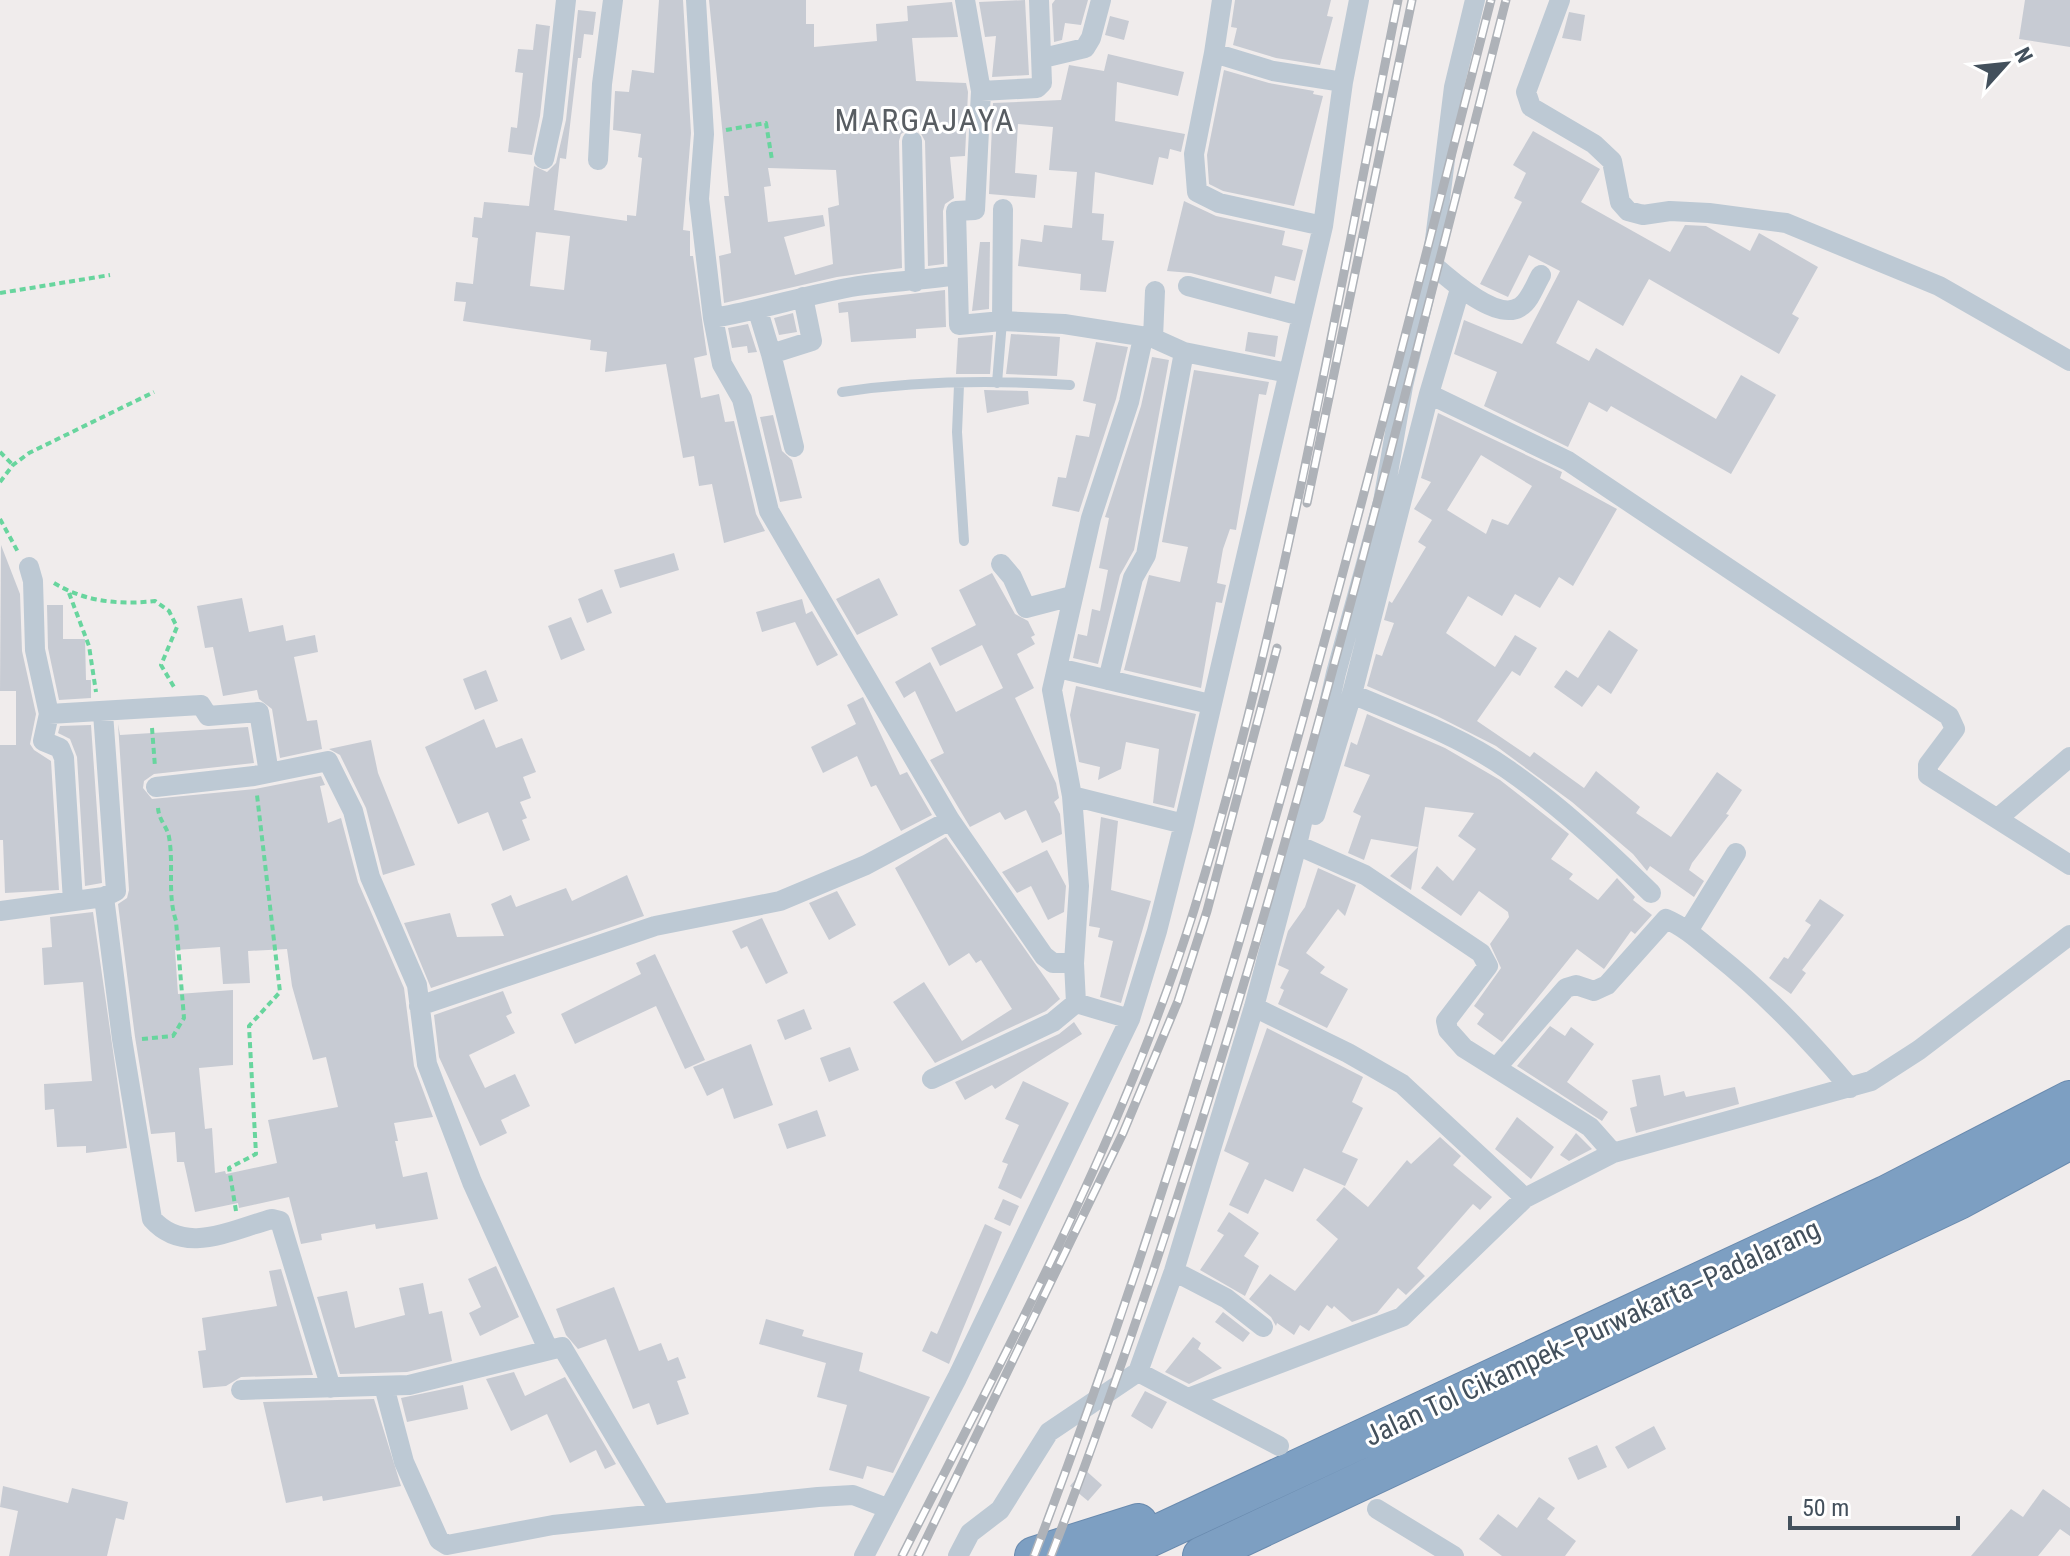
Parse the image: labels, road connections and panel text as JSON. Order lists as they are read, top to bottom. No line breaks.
{"streets":{"highway":["Jalan Tol Cikampek–Purwakarta–Padalarang"]},"districts":["MARGAJAYA"],"scale_bar":"50 m","north":"top right"}
